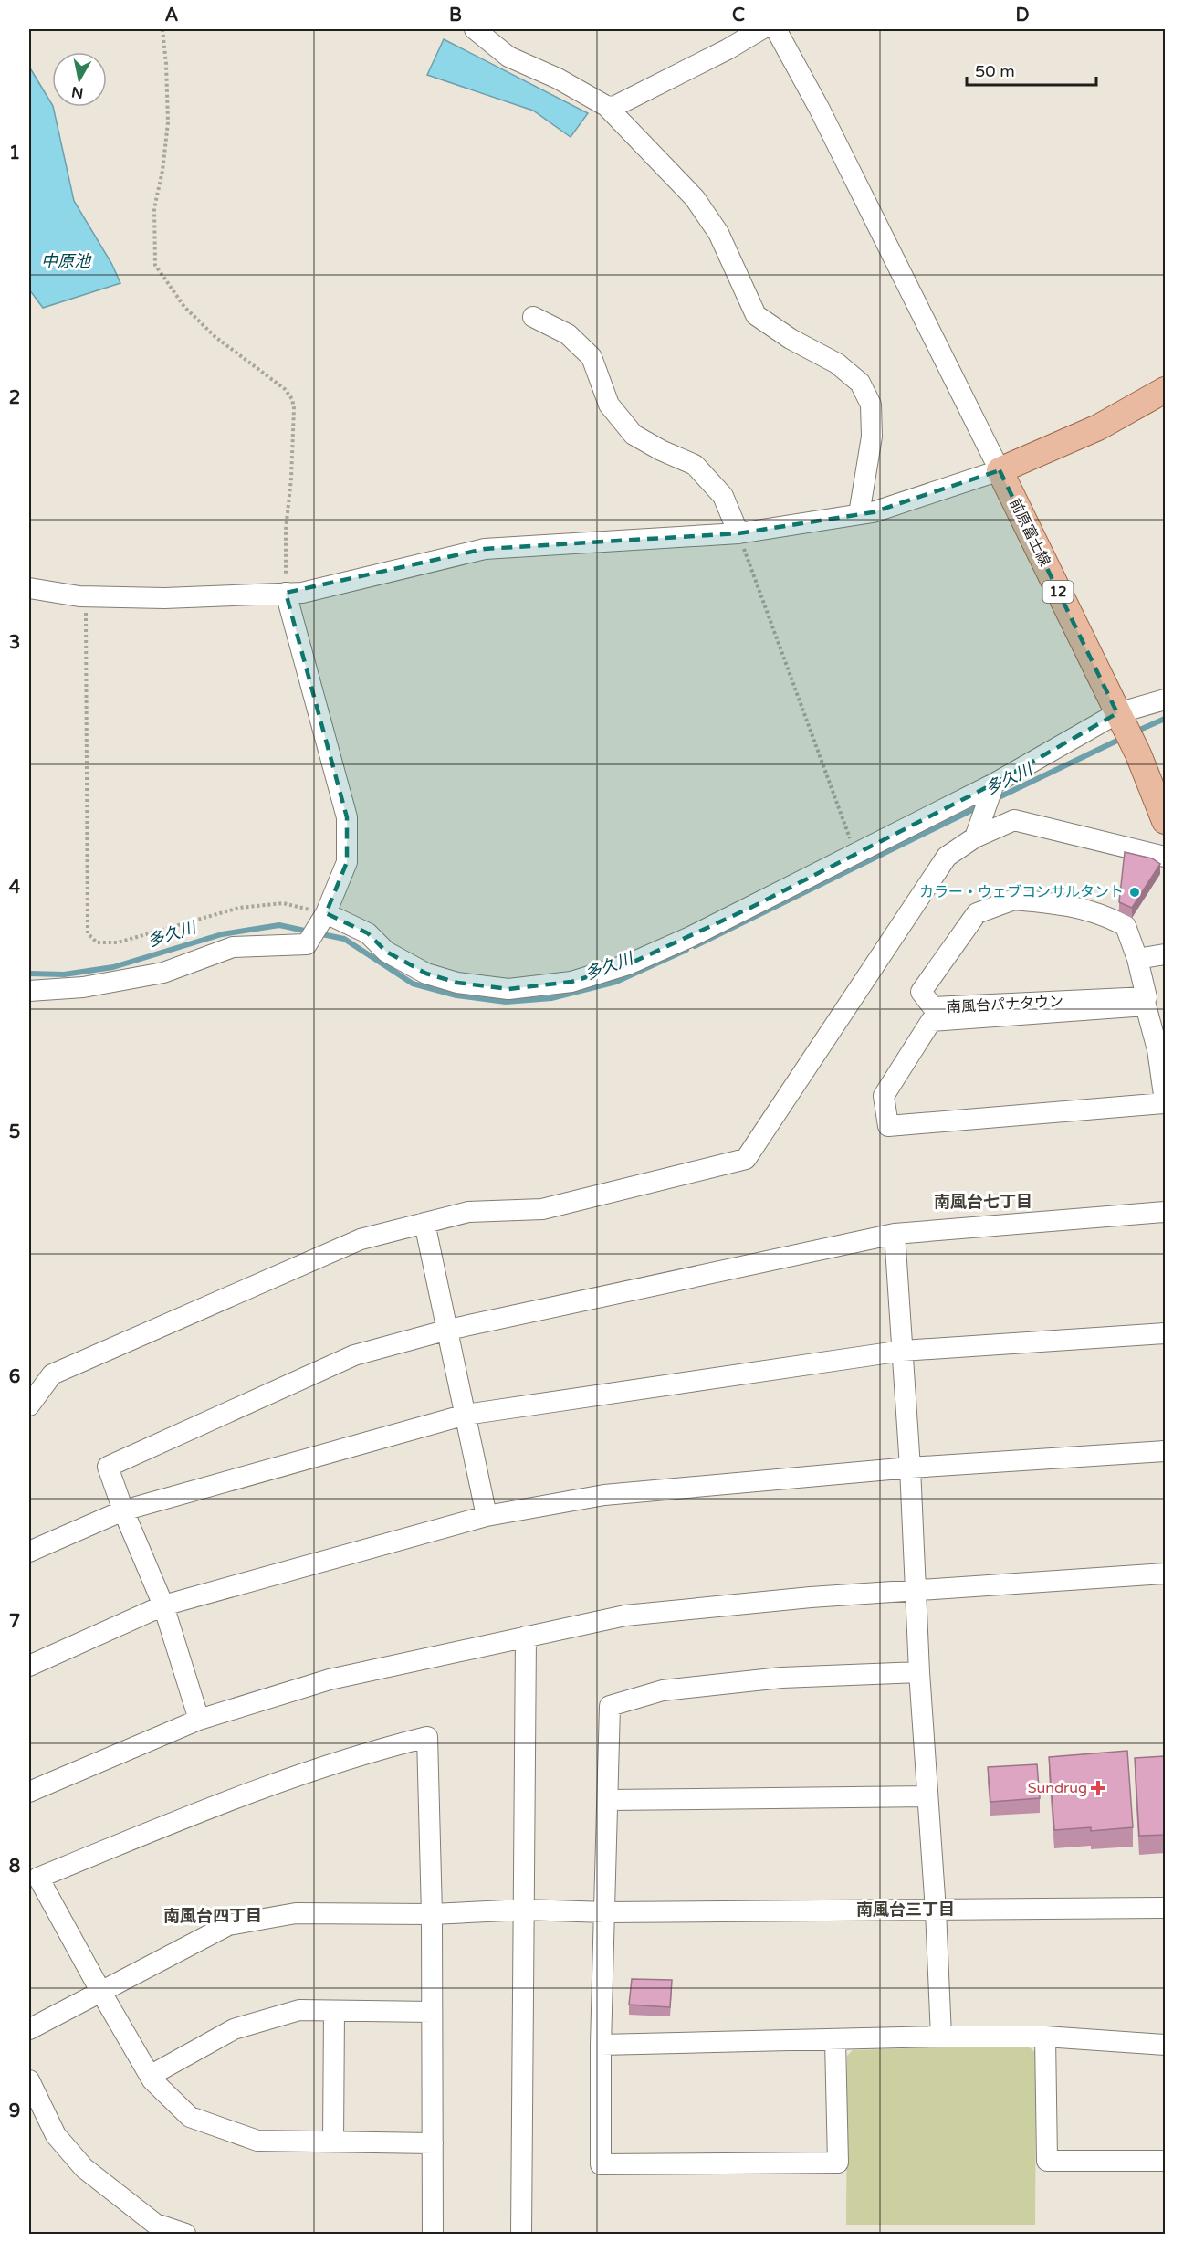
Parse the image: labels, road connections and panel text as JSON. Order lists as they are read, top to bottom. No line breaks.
{"streets":{"main road":["前原富士線","12"],"street":["南風台パナタウン"]},"districts":["南風台七丁目","南風台三丁目","南風台四丁目"],"water":["中原池","多久川"],"places":{"other":["カラー・ウェブコンサルタント"],"health":["Sundrug"]},"scale_bar":"50 m","north":"bottom","grid":{"columns":["A","B","C","D"],"rows":["1","2","3","4","5","6","7","8","9"]}}
